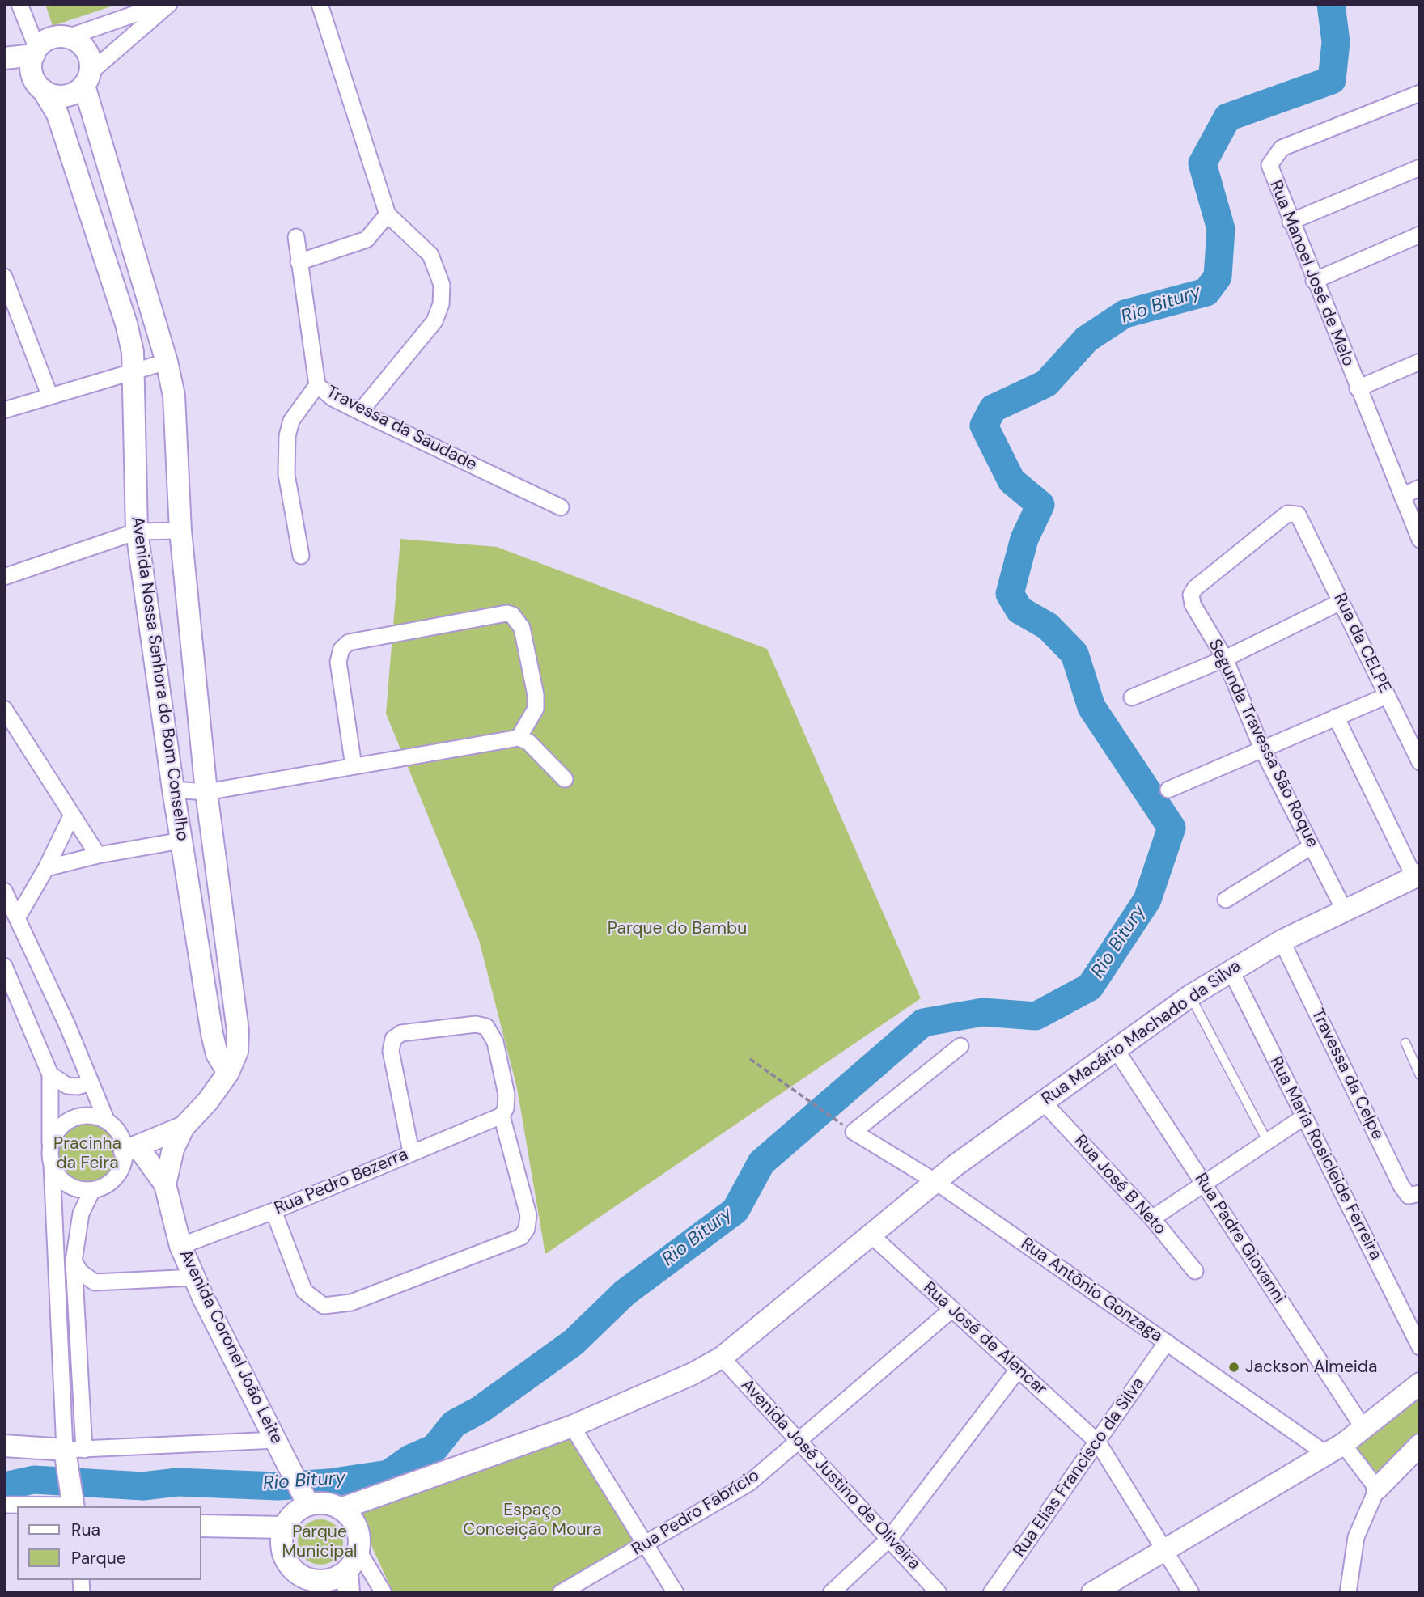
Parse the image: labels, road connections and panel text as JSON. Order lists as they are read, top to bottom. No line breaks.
{"streets":{"street":["Rua Manoel José de Melo","Travessa da Saudade","Rua da CELPE","Avenida Nossa Senhora do Bom Conselho","Segunda Travessa São Roque","Rua Macário Machado da Silva","Travessa da Celpe","Rua Maria Rosicleide Ferreira","Rua Pedro Bezerra","Rua José B Neto","Rua Padre Giovanni","Rua Antônio Gonzaga","Rua José de Alencar","Avenida Coronel João Leite","Rua Elias Francisco da Silva","Avenida José Justino de Oliveira","Rua Pedro Fabrício"]},"crossings":[["Rua da CELPE","Segunda Travessa São Roque"],["Avenida Nossa Senhora do Bom Conselho","Avenida Coronel João Leite"],["Segunda Travessa São Roque","Rua Macário Machado da Silva"],["Rua Macário Machado da Silva","Travessa da Celpe"],["Rua Macário Machado da Silva","Rua Maria Rosicleide Ferreira"],["Rua Macário Machado da Silva","Rua José B Neto"],["Rua Macário Machado da Silva","Rua Padre Giovanni"],["Rua Macário Machado da Silva","Rua Antônio Gonzaga"],["Rua Macário Machado da Silva","Rua José de Alencar"],["Rua Macário Machado da Silva","Avenida Coronel João Leite"],["Rua Macário Machado da Silva","Avenida José Justino de Oliveira"],["Rua Pedro Bezerra","Avenida Coronel João Leite"],["Rua Antônio Gonzaga","Rua Elias Francisco da Silva"],["Rua José de Alencar","Rua Elias Francisco da Silva"],["Rua José de Alencar","Rua Pedro Fabrício"],["Avenida José Justino de Oliveira","Rua Pedro Fabrício"]],"water":["Rio Bitury"],"parks":["Parque do Bambu","Pracinha da Feira","Espaço Conceição Moura","Parque Municipal"],"places":["Jackson Almeida"],"legend":["Rua","Parque"]}
